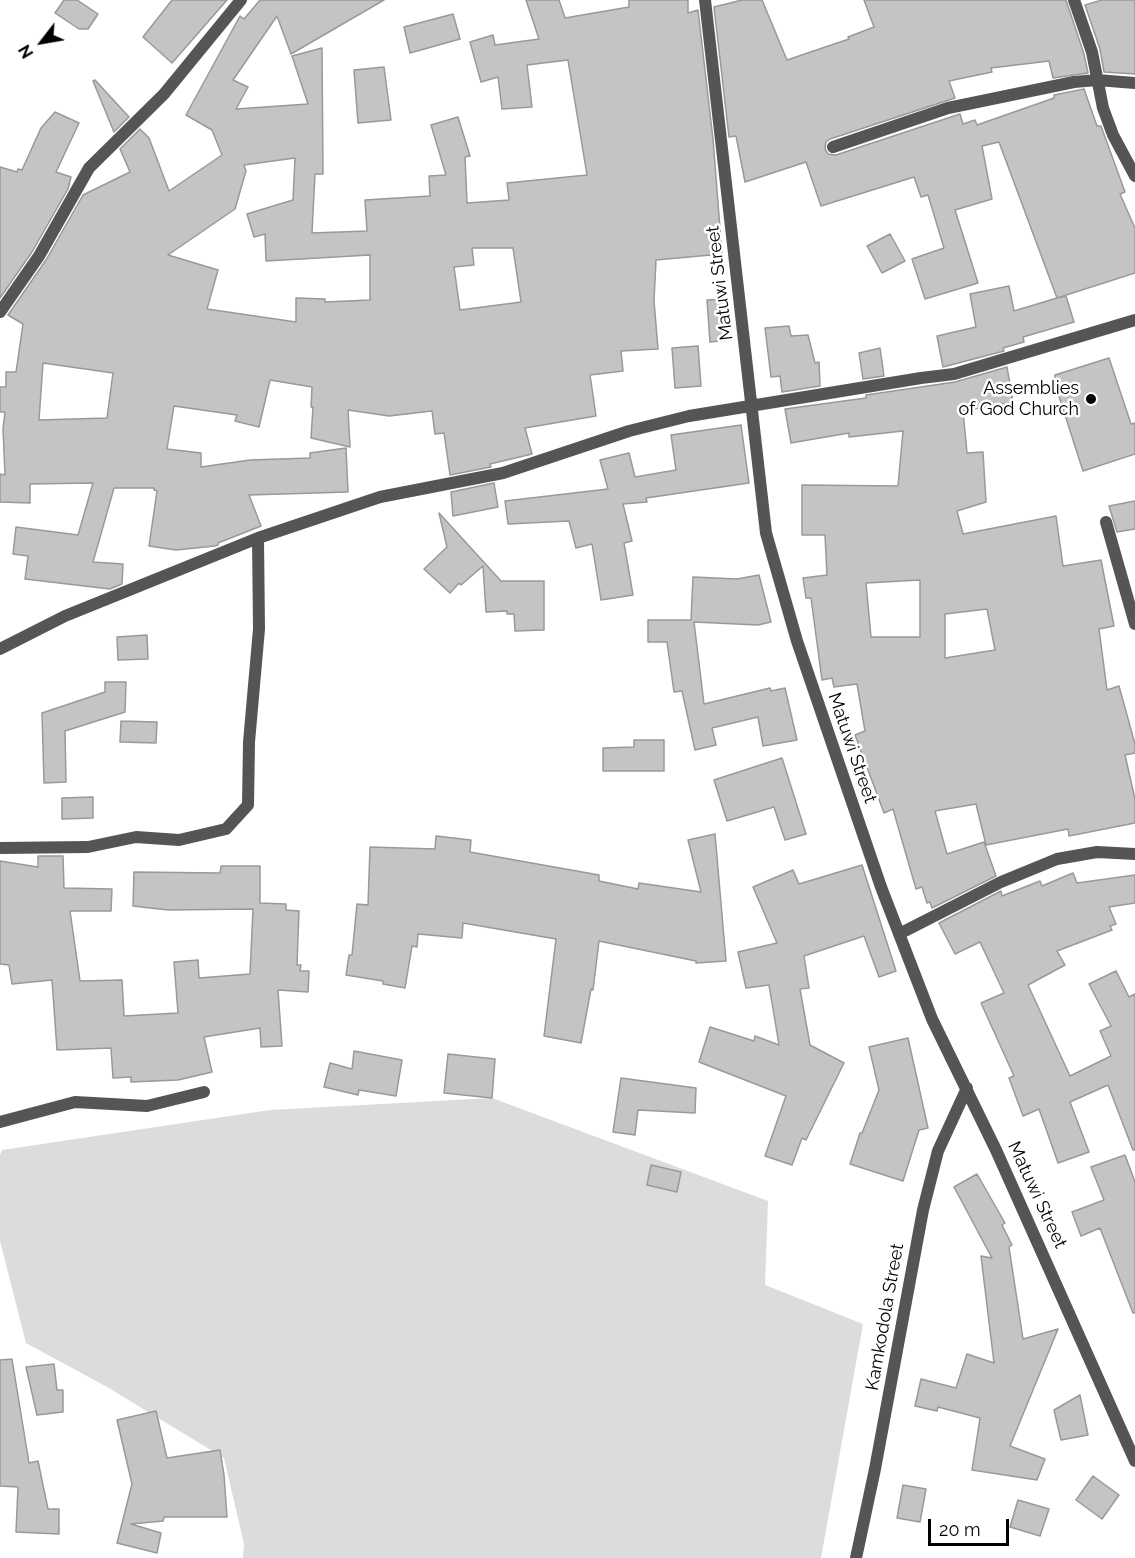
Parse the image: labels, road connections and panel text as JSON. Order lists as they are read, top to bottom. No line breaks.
{"streets":{"street":["Matuwi Street","Kamkodola Street"]},"crossings":[["Matuwi Street","Kamkodola Street"]],"places":["Assemblies of God Church"],"scale_bar":"20 m","north":"bottom left"}
